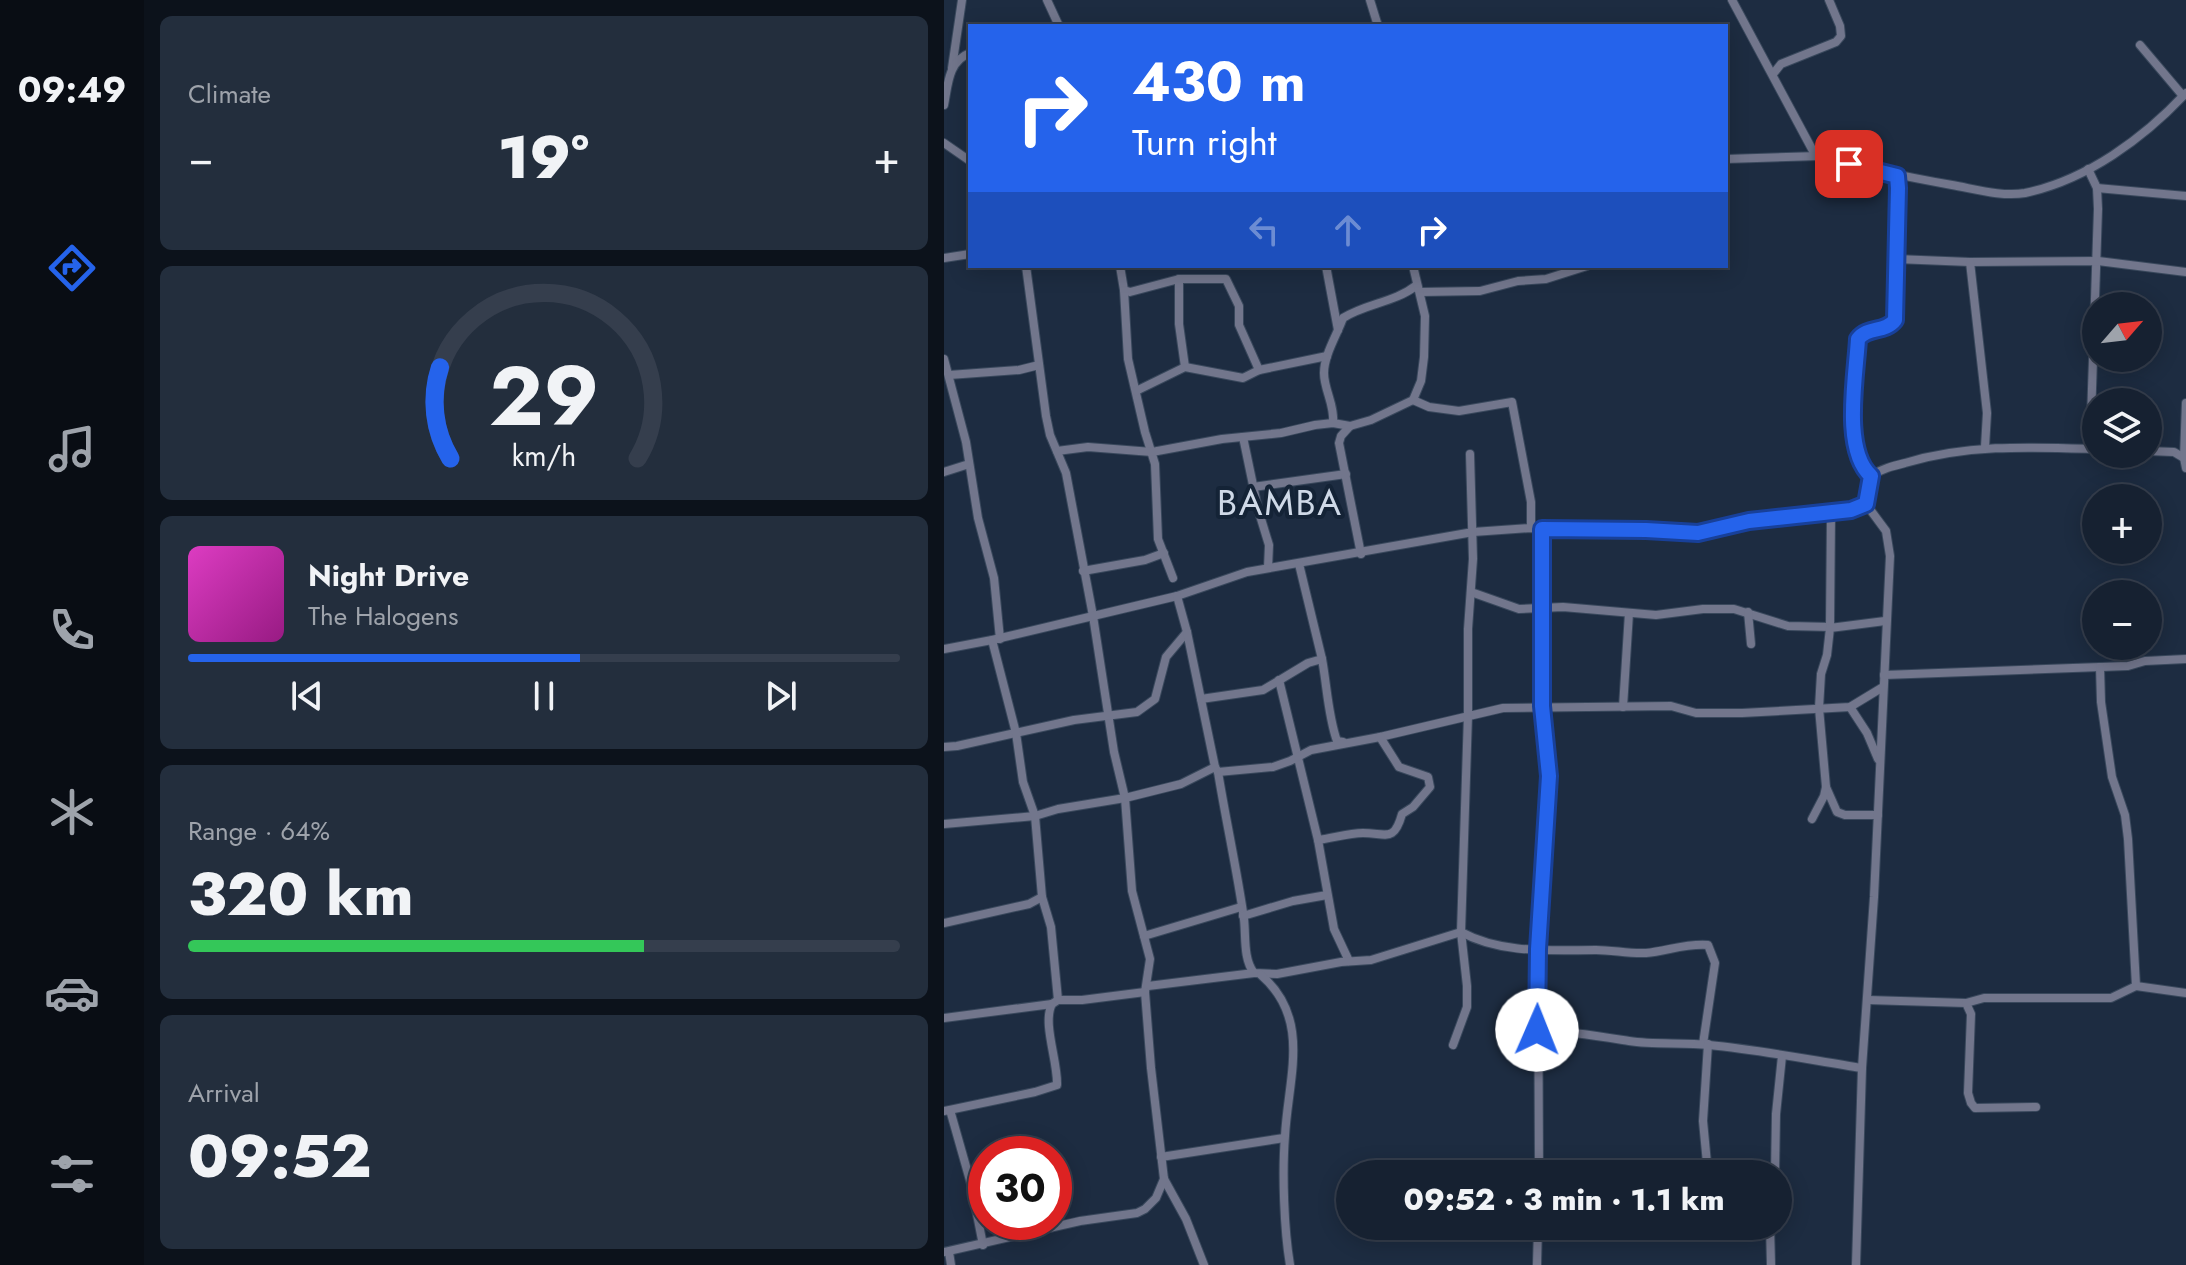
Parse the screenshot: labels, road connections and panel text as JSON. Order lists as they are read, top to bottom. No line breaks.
{"districts":["BAMBA"],"north":"top right","page":{"tabs":"09:49","tile":["Climate",["Range · 64%","320 km"],["Arrival","09:52"]],"turn":["430 m","Turn right"],"heat":["−","19°","+"],"map_buttons":["+","−"],"song":["Night Drive","The Halogens"],"limit":"30","trip":"09:52 · 3 min · 1.1 km","gauge":["29","km/h"]}}
